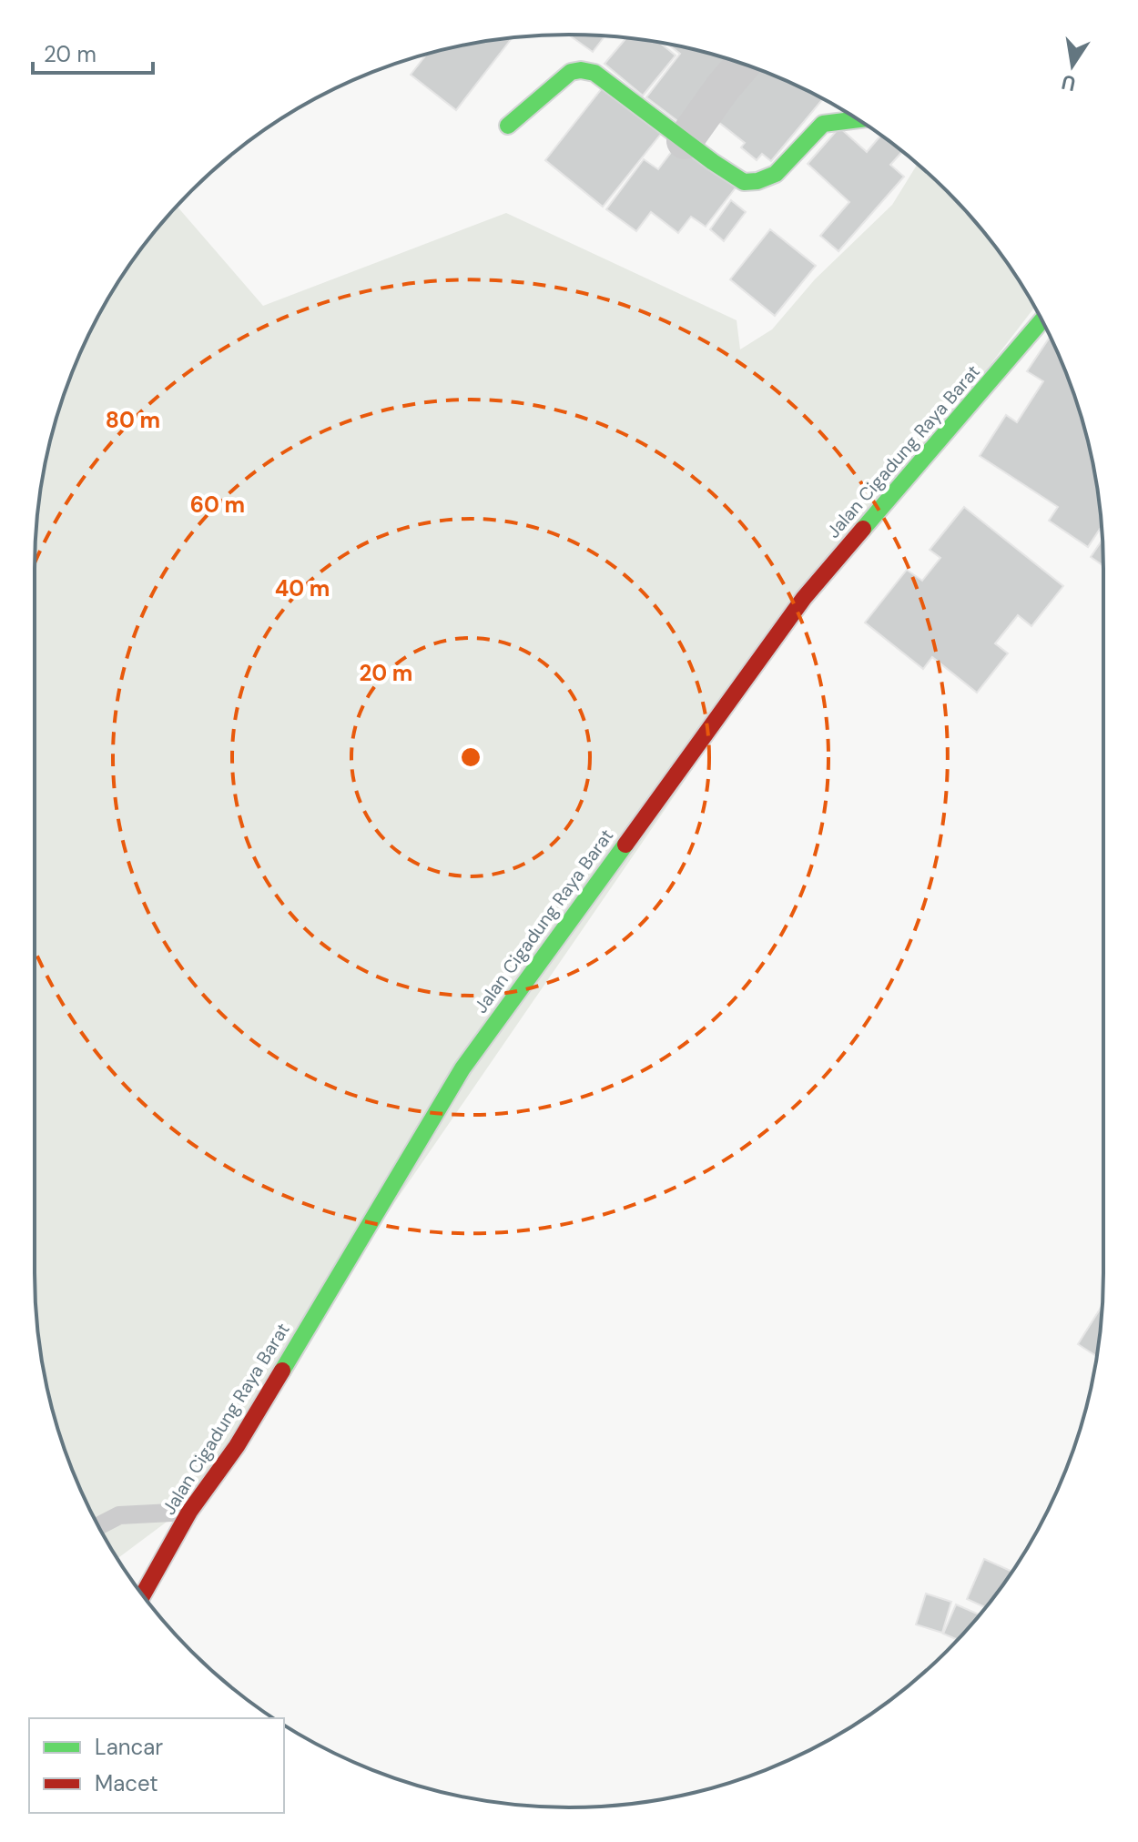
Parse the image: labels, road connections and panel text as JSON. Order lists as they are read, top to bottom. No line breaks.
{"streets":{"street":["Jalan Cigadung Raya Barat"]},"legend":["Lancar","Macet"],"scale_bar":"20 m","north":"bottom","rings":["80 m","60 m","40 m","20 m"]}
